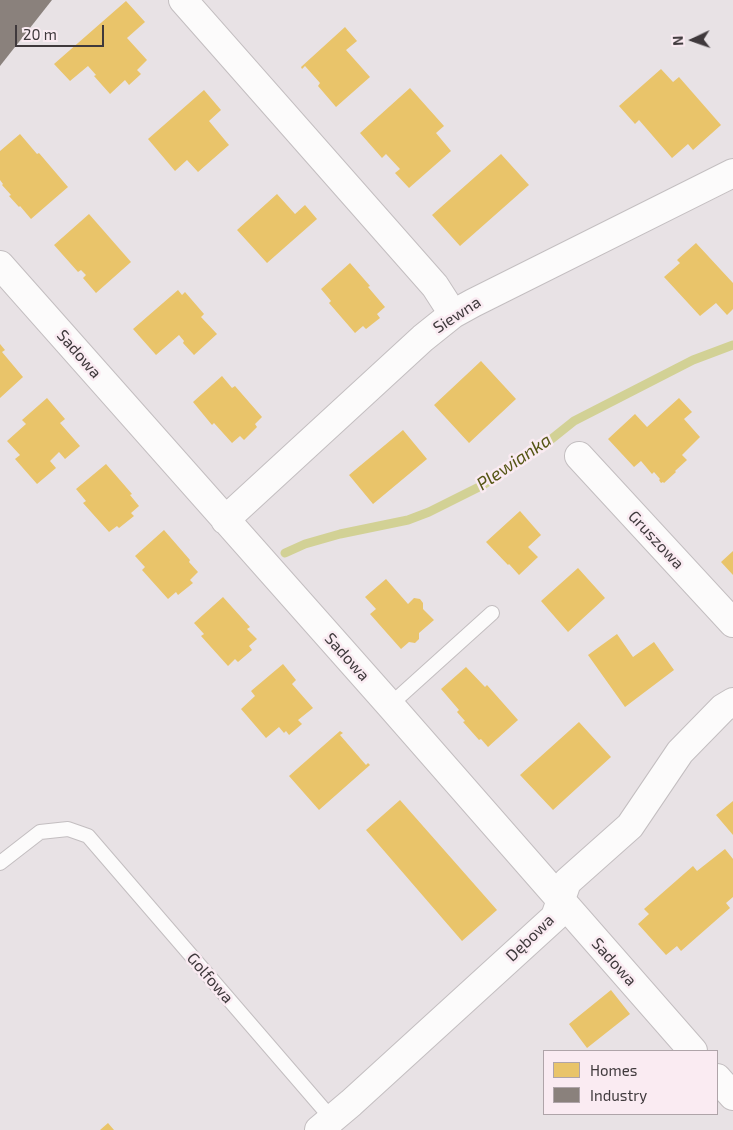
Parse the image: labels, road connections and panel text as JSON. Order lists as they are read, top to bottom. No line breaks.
{"streets":{"street":["Siewna","Sadowa","Gruszowa","Dębowa"],"lane":["Golfowa"]},"crossings":[["Siewna","Sadowa"],["Sadowa","Dębowa"],["Dębowa","Golfowa"]],"water":["Plewianka"],"legend":["Homes","Industry"],"scale_bar":"20 m","north":"left"}
